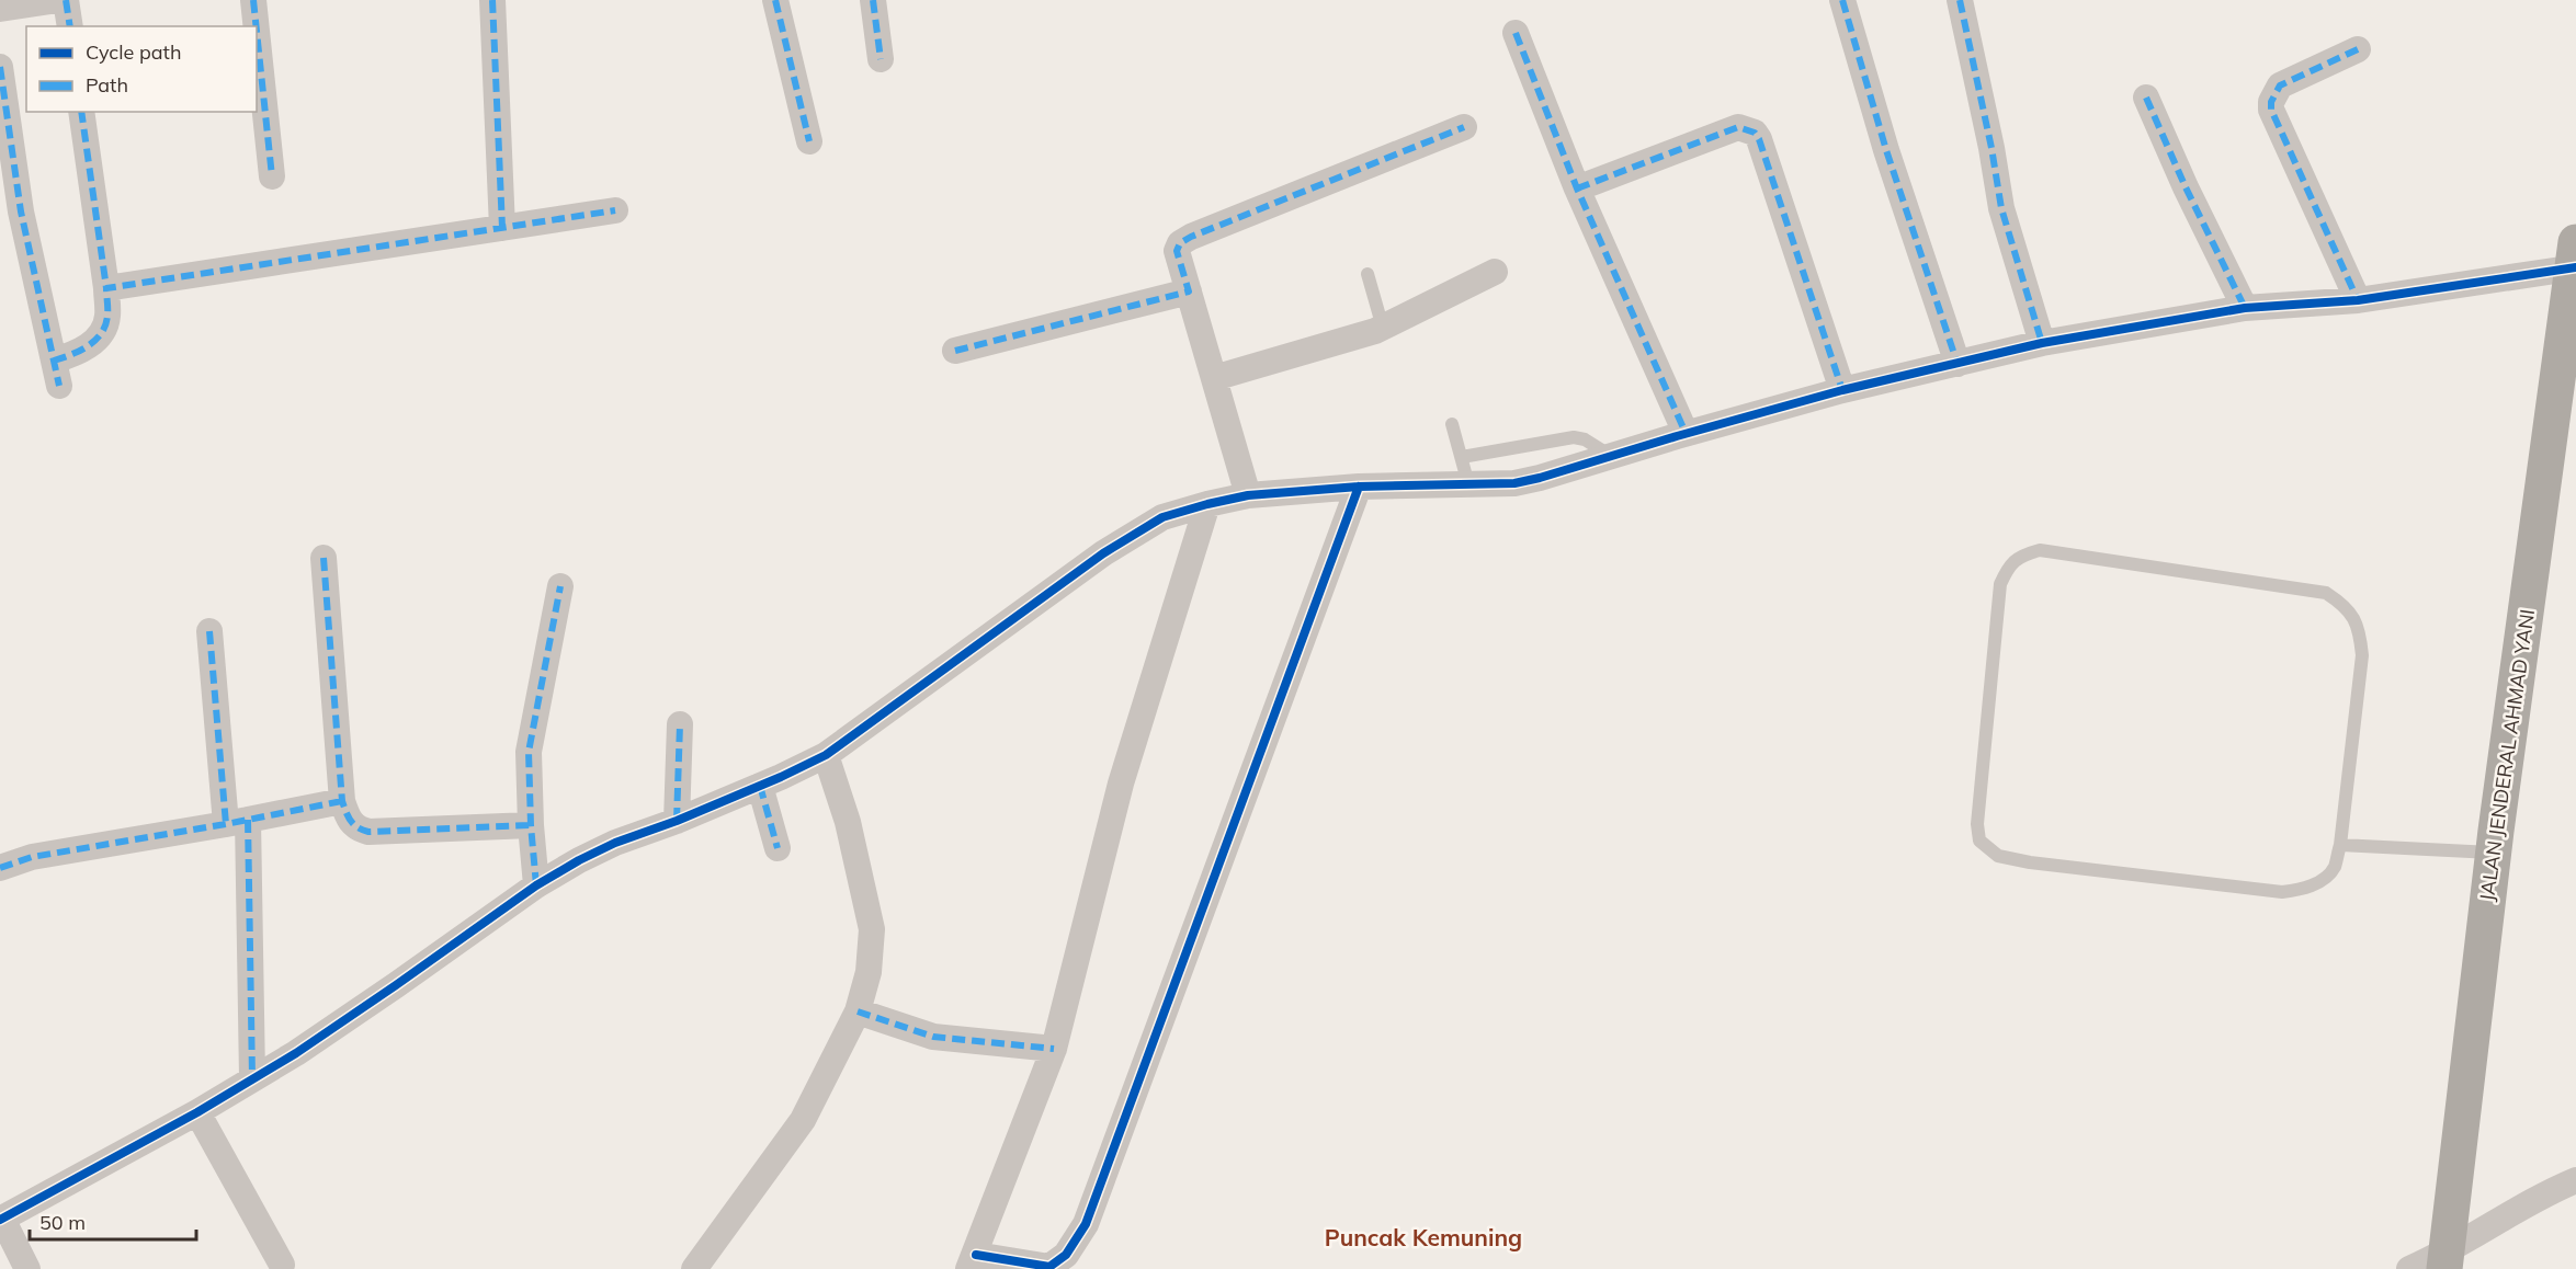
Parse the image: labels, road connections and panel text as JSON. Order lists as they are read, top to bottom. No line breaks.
{"streets":{"highway":["JALAN JENDERAL AHMAD YANI"]},"districts":["Puncak Kemuning"],"legend":["Cycle path","Path"],"scale_bar":"50 m"}
